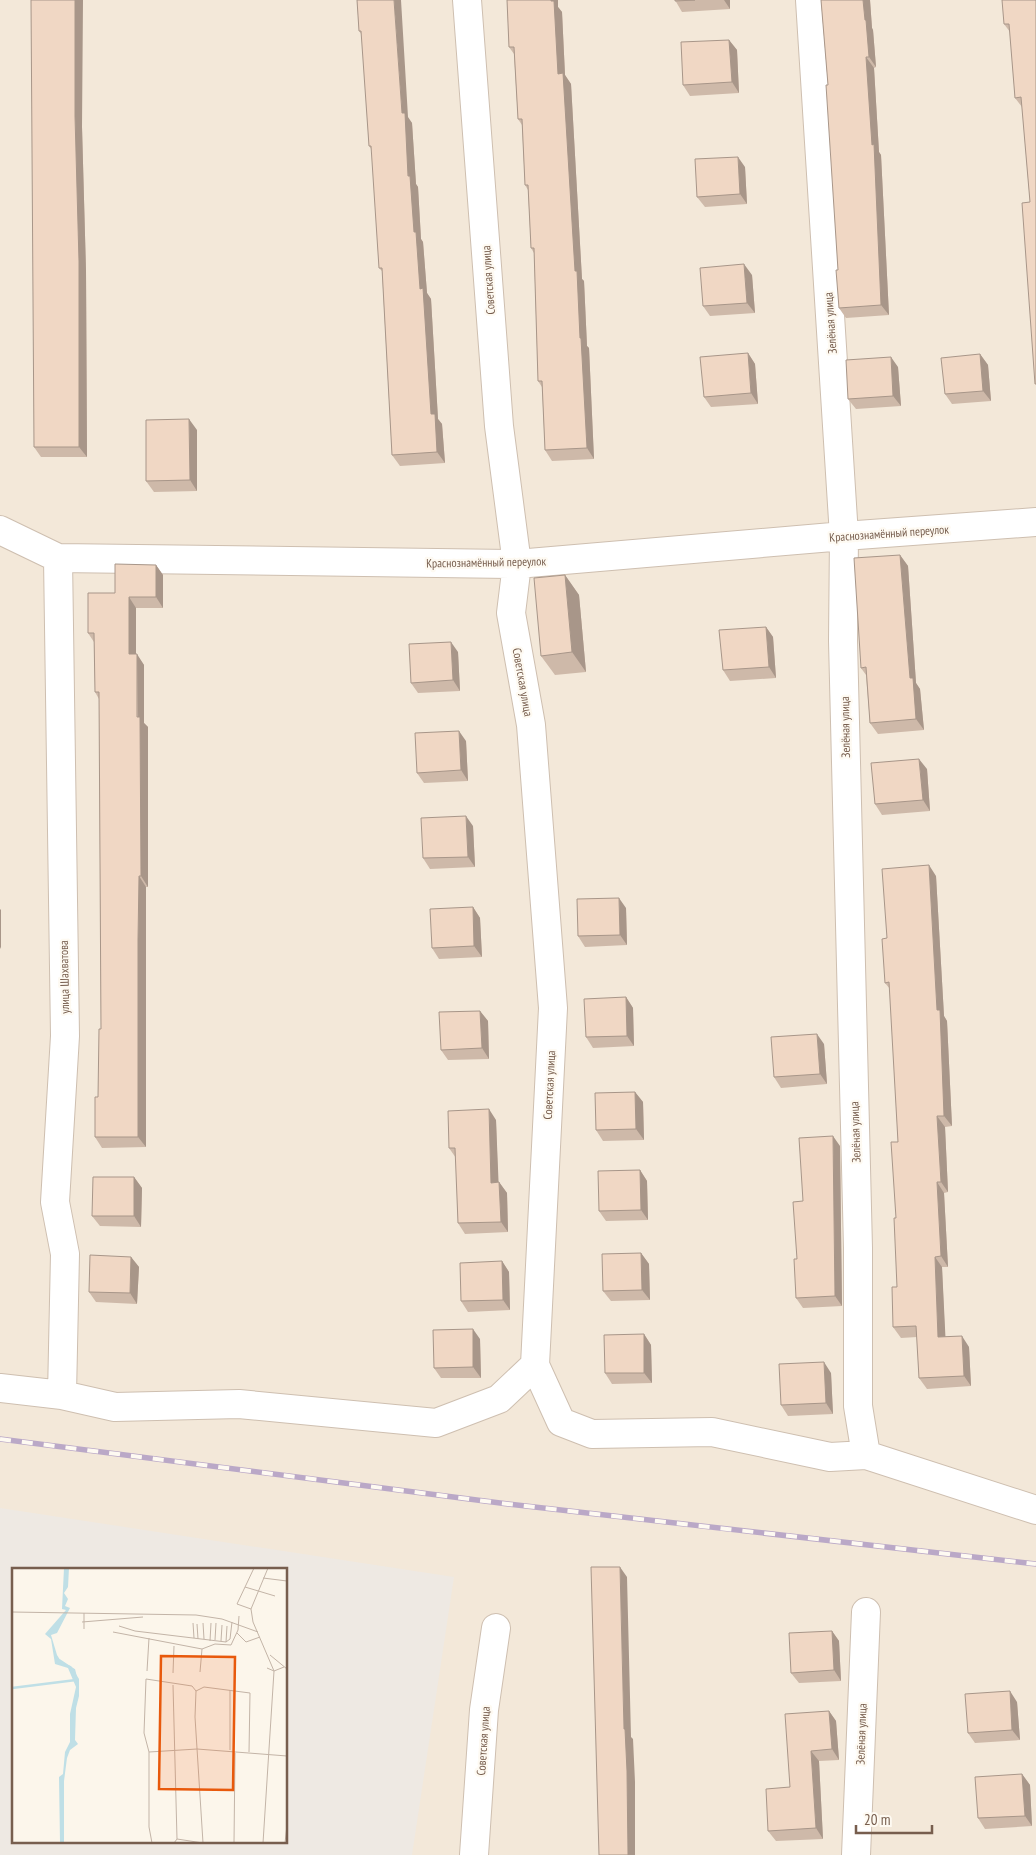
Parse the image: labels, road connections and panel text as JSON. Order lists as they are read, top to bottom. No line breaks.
{"streets":{"street":["Советская улица","Зелёная улица","Краснознамённый переулок","улица Шахватова"]},"crossings":[["Советская улица","Краснознамённый переулок"],["Зелёная улица","Краснознамённый переулок"],["Краснознамённый переулок","улица Шахватова"]],"scale_bar":"20 m"}
